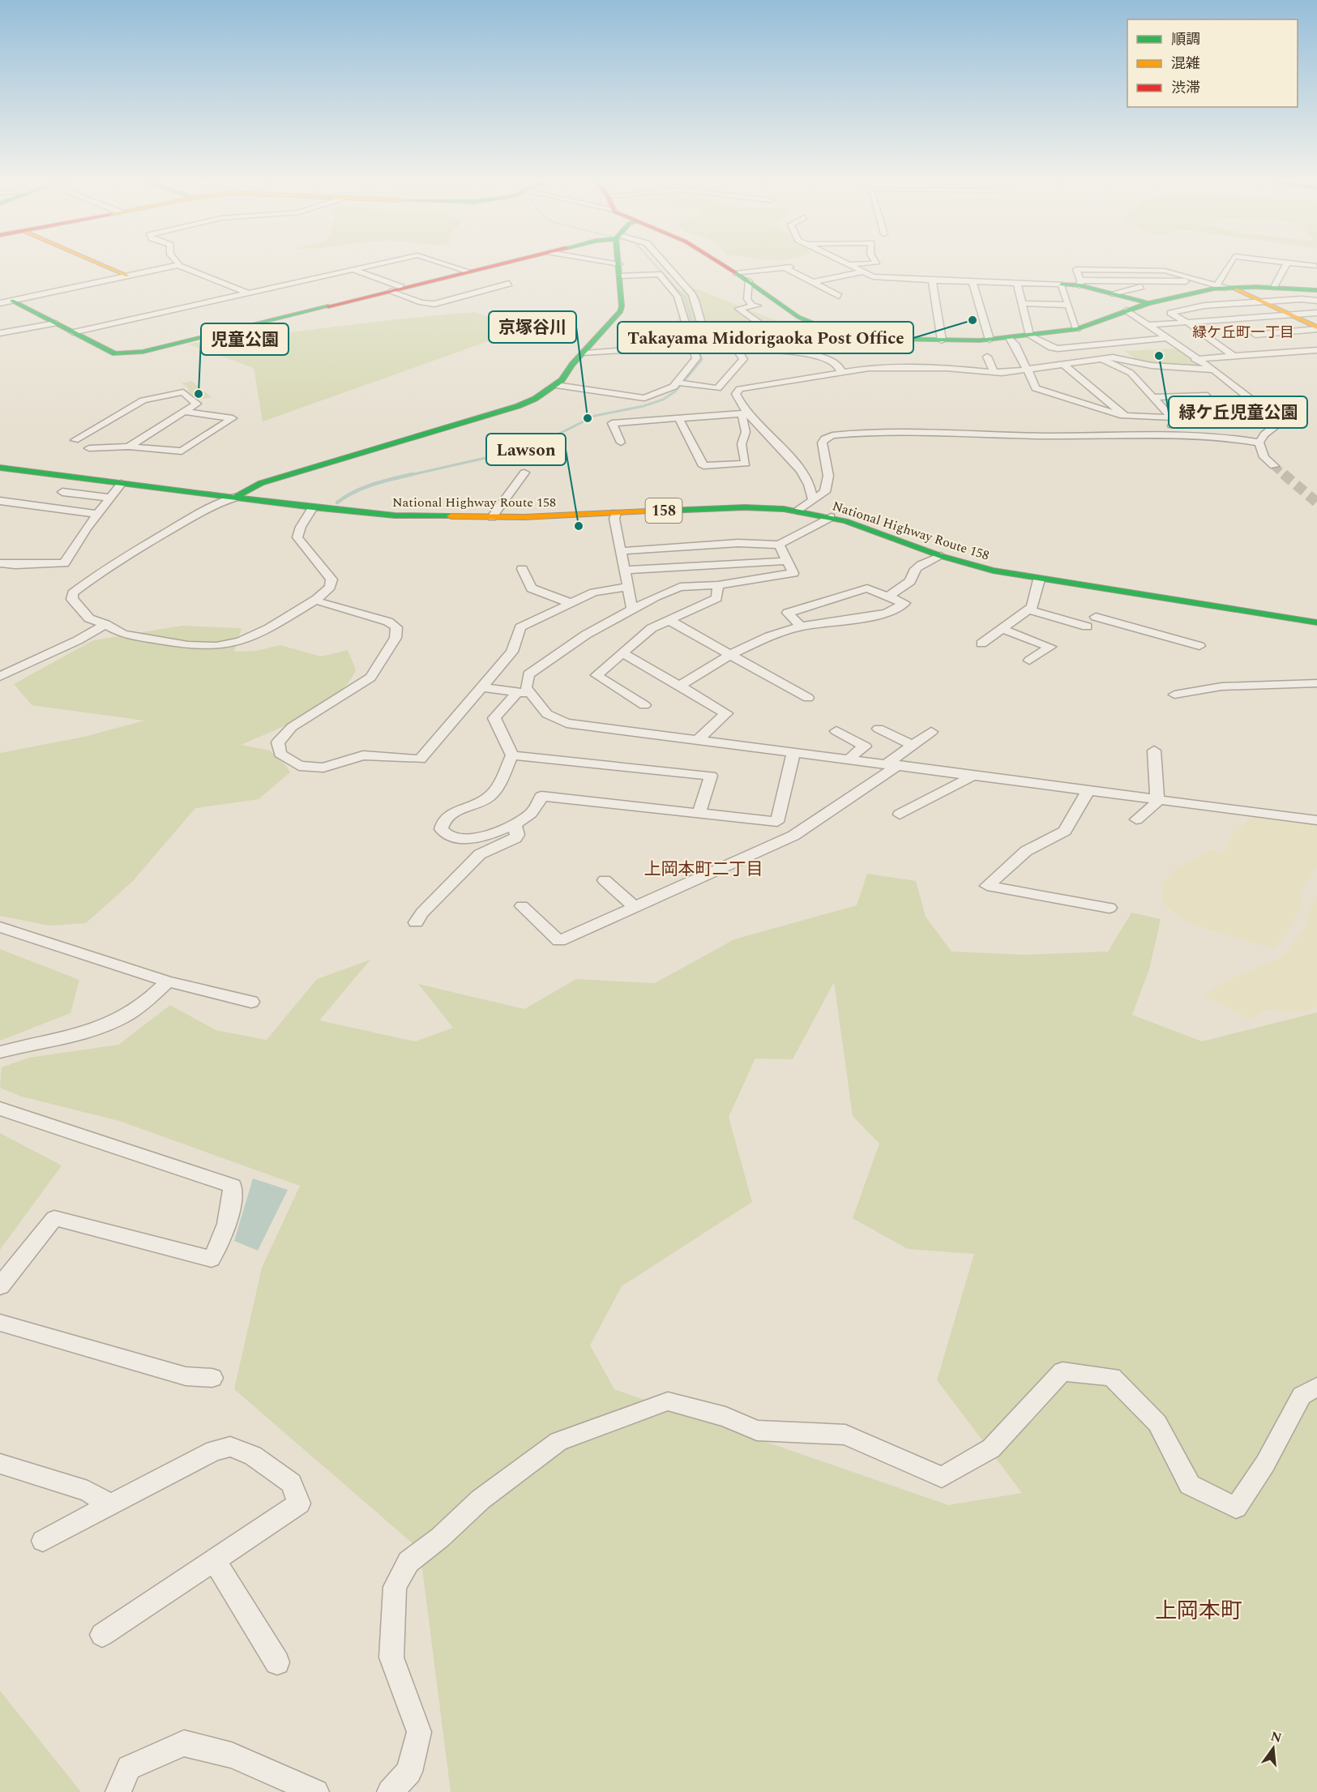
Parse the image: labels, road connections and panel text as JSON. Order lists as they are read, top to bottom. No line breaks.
{"streets":{"main road":["National Highway Route 158","158"]},"districts":["緑ケ丘町一丁目","上岡本町二丁目","上岡本町"],"places":["Takayama Midorigaoka Post Office","緑ケ丘児童公園","児童公園","京塚谷川","Lawson"],"legend":["順調","混雑","渋滞"],"north":"top"}
